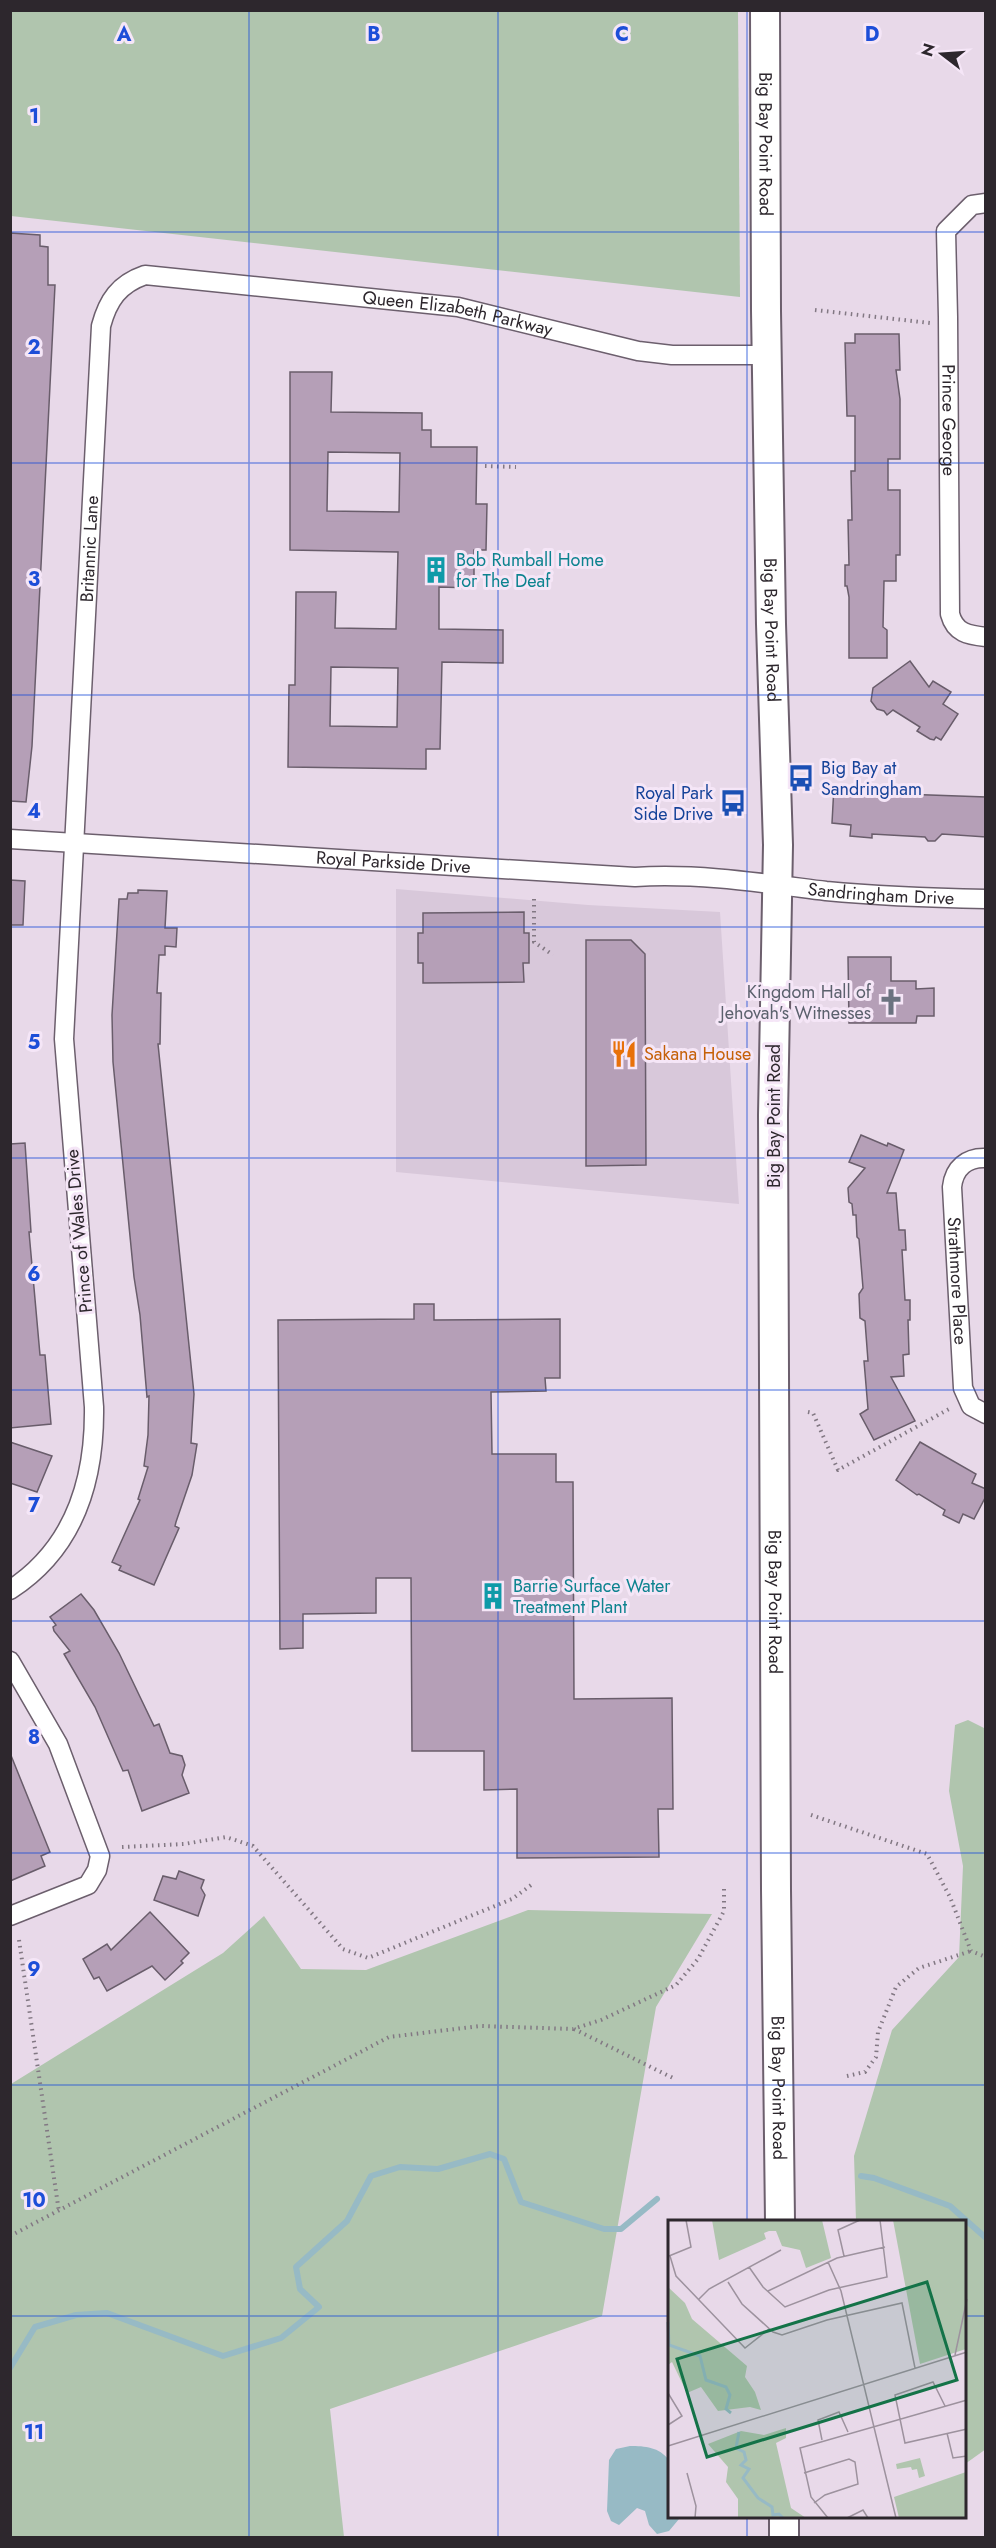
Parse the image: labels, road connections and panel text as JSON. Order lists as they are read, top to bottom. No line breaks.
{"streets":{"main road":["Big Bay Point Road"],"street":["Queen Elizabeth Parkway","Prince George","Britannic Lane","Royal Parkside Drive","Sandringham Drive","Prince of Wales Drive","Strathmore Place"]},"crossings":[["Big Bay Point Road","Queen Elizabeth Parkway"],["Big Bay Point Road","Royal Parkside Drive"],["Big Bay Point Road","Sandringham Drive"],["Queen Elizabeth Parkway","Britannic Lane"],["Britannic Lane","Royal Parkside Drive"],["Britannic Lane","Prince of Wales Drive"],["Royal Parkside Drive","Sandringham Drive"],["Royal Parkside Drive","Prince of Wales Drive"]],"places":{"building":["Bob Rumball Home for The Deaf","Barrie Surface Water Treatment Plant"],"bus stop":["Big Bay at Sandringham","Royal Park Side Drive"],"church":["Kingdom Hall of Jehovah's Witnesses"],"restaurant":["Sakana House"]},"north":"left","grid":{"columns":["A","B","C","D"],"rows":["1","2","3","4","5","6","7","8","9","10","11"]}}
